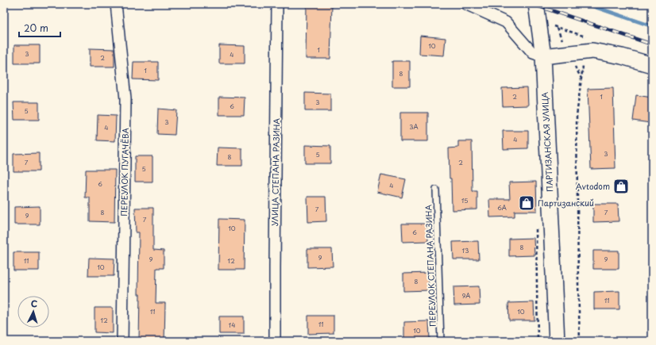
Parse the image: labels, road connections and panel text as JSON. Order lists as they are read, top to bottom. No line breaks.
{"streets":{"street":["ПАРТИЗАНСКАЯ УЛИЦА","ПЕРЕУЛОК ПУГАЧЁВА","УЛИЦА СТЕПАНА РАЗИНА"],"lane":["ПЕРЕУЛОК СТЕПАНА РАЗИНА"]},"places":{"shop":["Avtodom","Партизанский"]},"house_numbers":["10","1","3","4","2","1","8","2","1","3","6","5","3","3А","4","4","3","5","8","7","2","5","6","4","15","6А","7","8","7","9","7","10","6","8","13","9","9","9","11","12","10","8","9А","11","11","10","12","11","14","10"],"scale_bar":"20 m","north":"top"}
